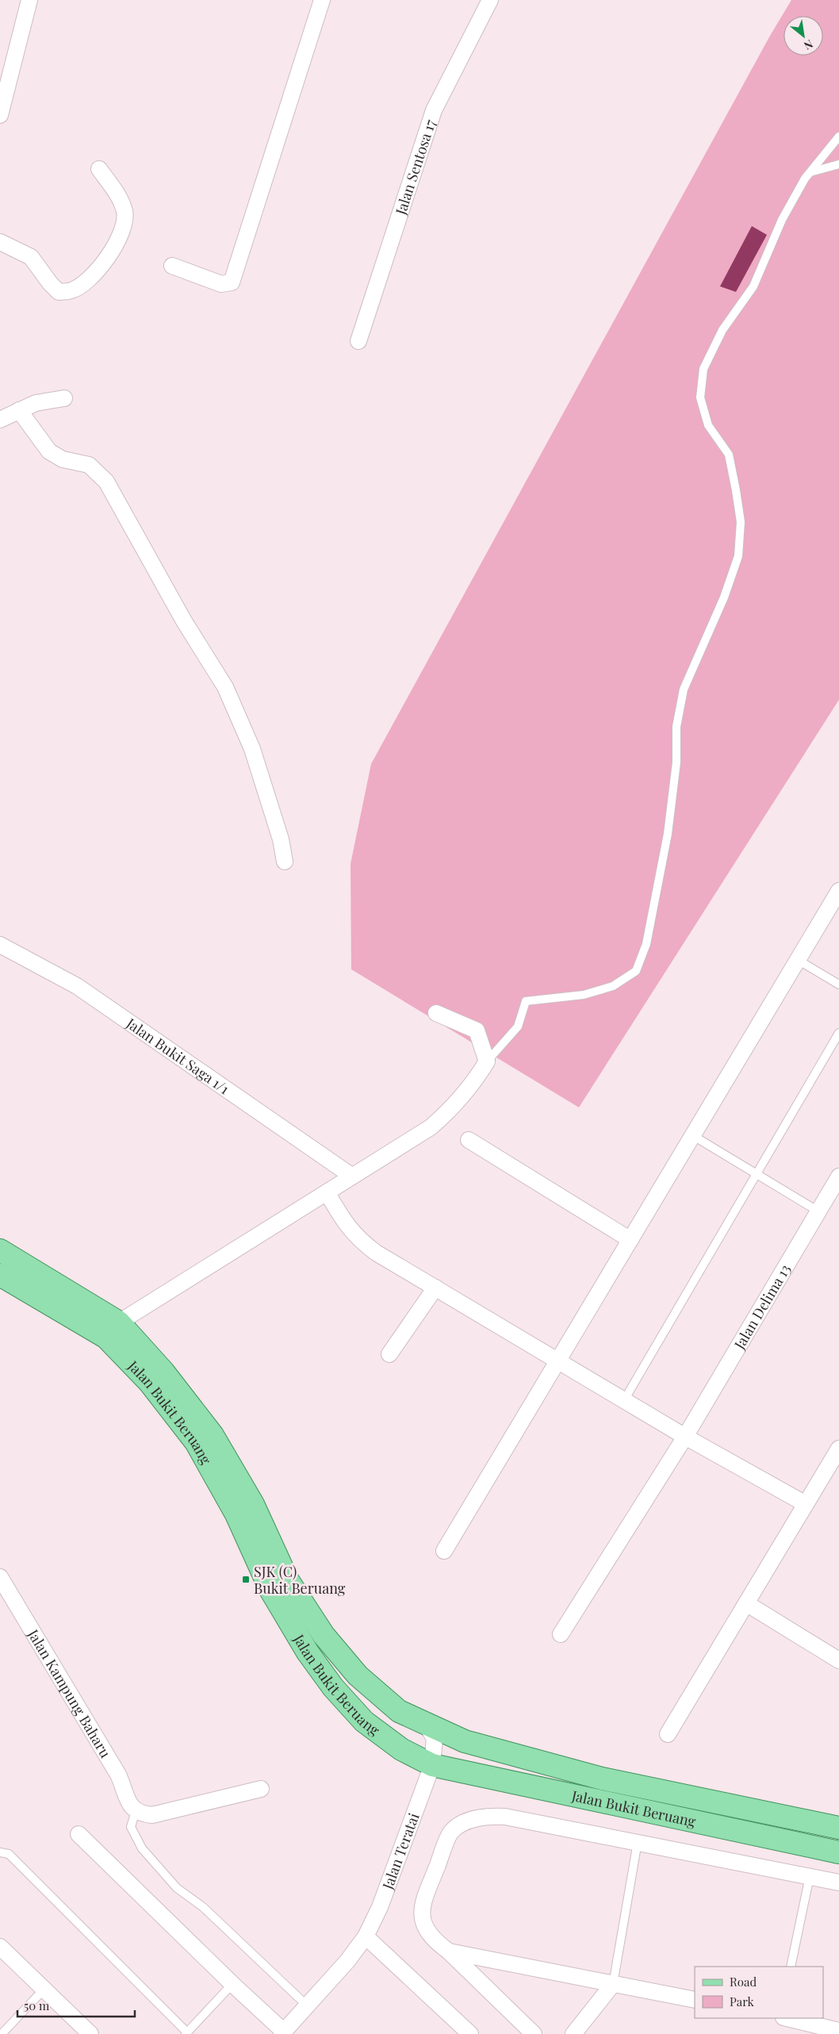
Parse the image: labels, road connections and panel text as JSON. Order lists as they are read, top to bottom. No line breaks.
{"streets":{"main road":["Jalan Bukit Beruang"],"street":["Jalan Sentosa 17","Jalan Bukit Saga 1/1","Jalan Delima 13","Jalan Kampung Baharu","Jalan Teratai"]},"crossings":[["Jalan Bukit Beruang","Jalan Teratai"]],"places":{"transit":["SJK (C) Bukit Beruang"]},"legend":["Road","Park"],"scale_bar":"50 m","north":"bottom right"}
